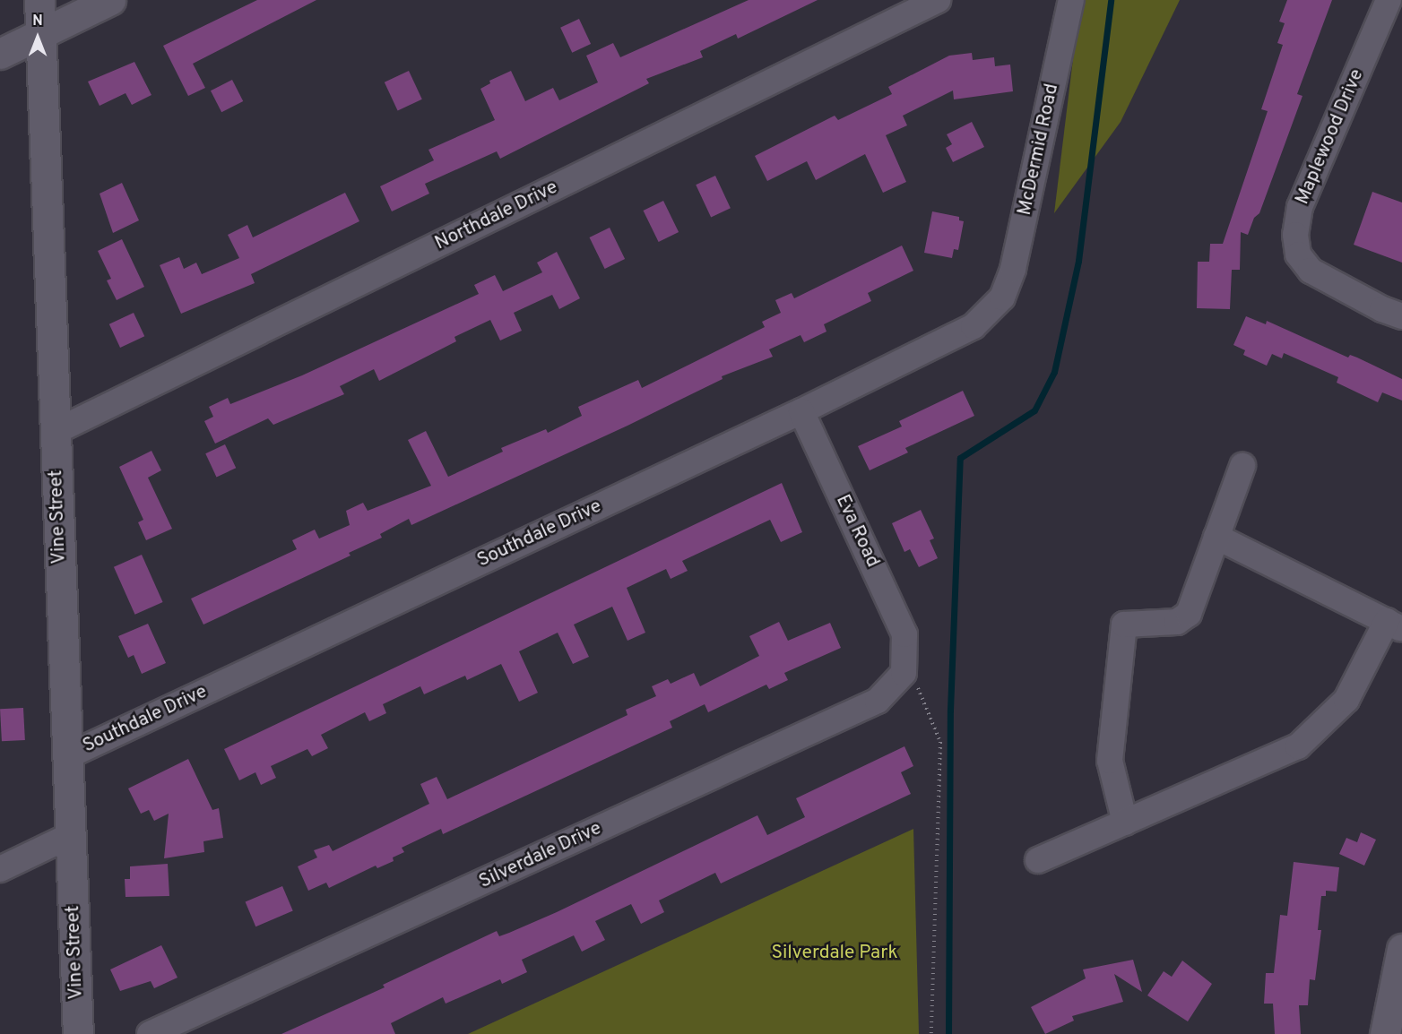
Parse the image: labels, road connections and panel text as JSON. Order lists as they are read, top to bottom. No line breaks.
{"streets":{"street":["Maplewood Drive","McDermid Road","Northdale Drive","Vine Street","Eva Road","Southdale Drive","Silverdale Drive"]},"crossings":[["McDermid Road","Southdale Drive"],["Northdale Drive","Vine Street"],["Vine Street","Southdale Drive"],["Eva Road","Southdale Drive"],["Eva Road","Silverdale Drive"]],"parks":["Silverdale Park"],"north":"top"}
